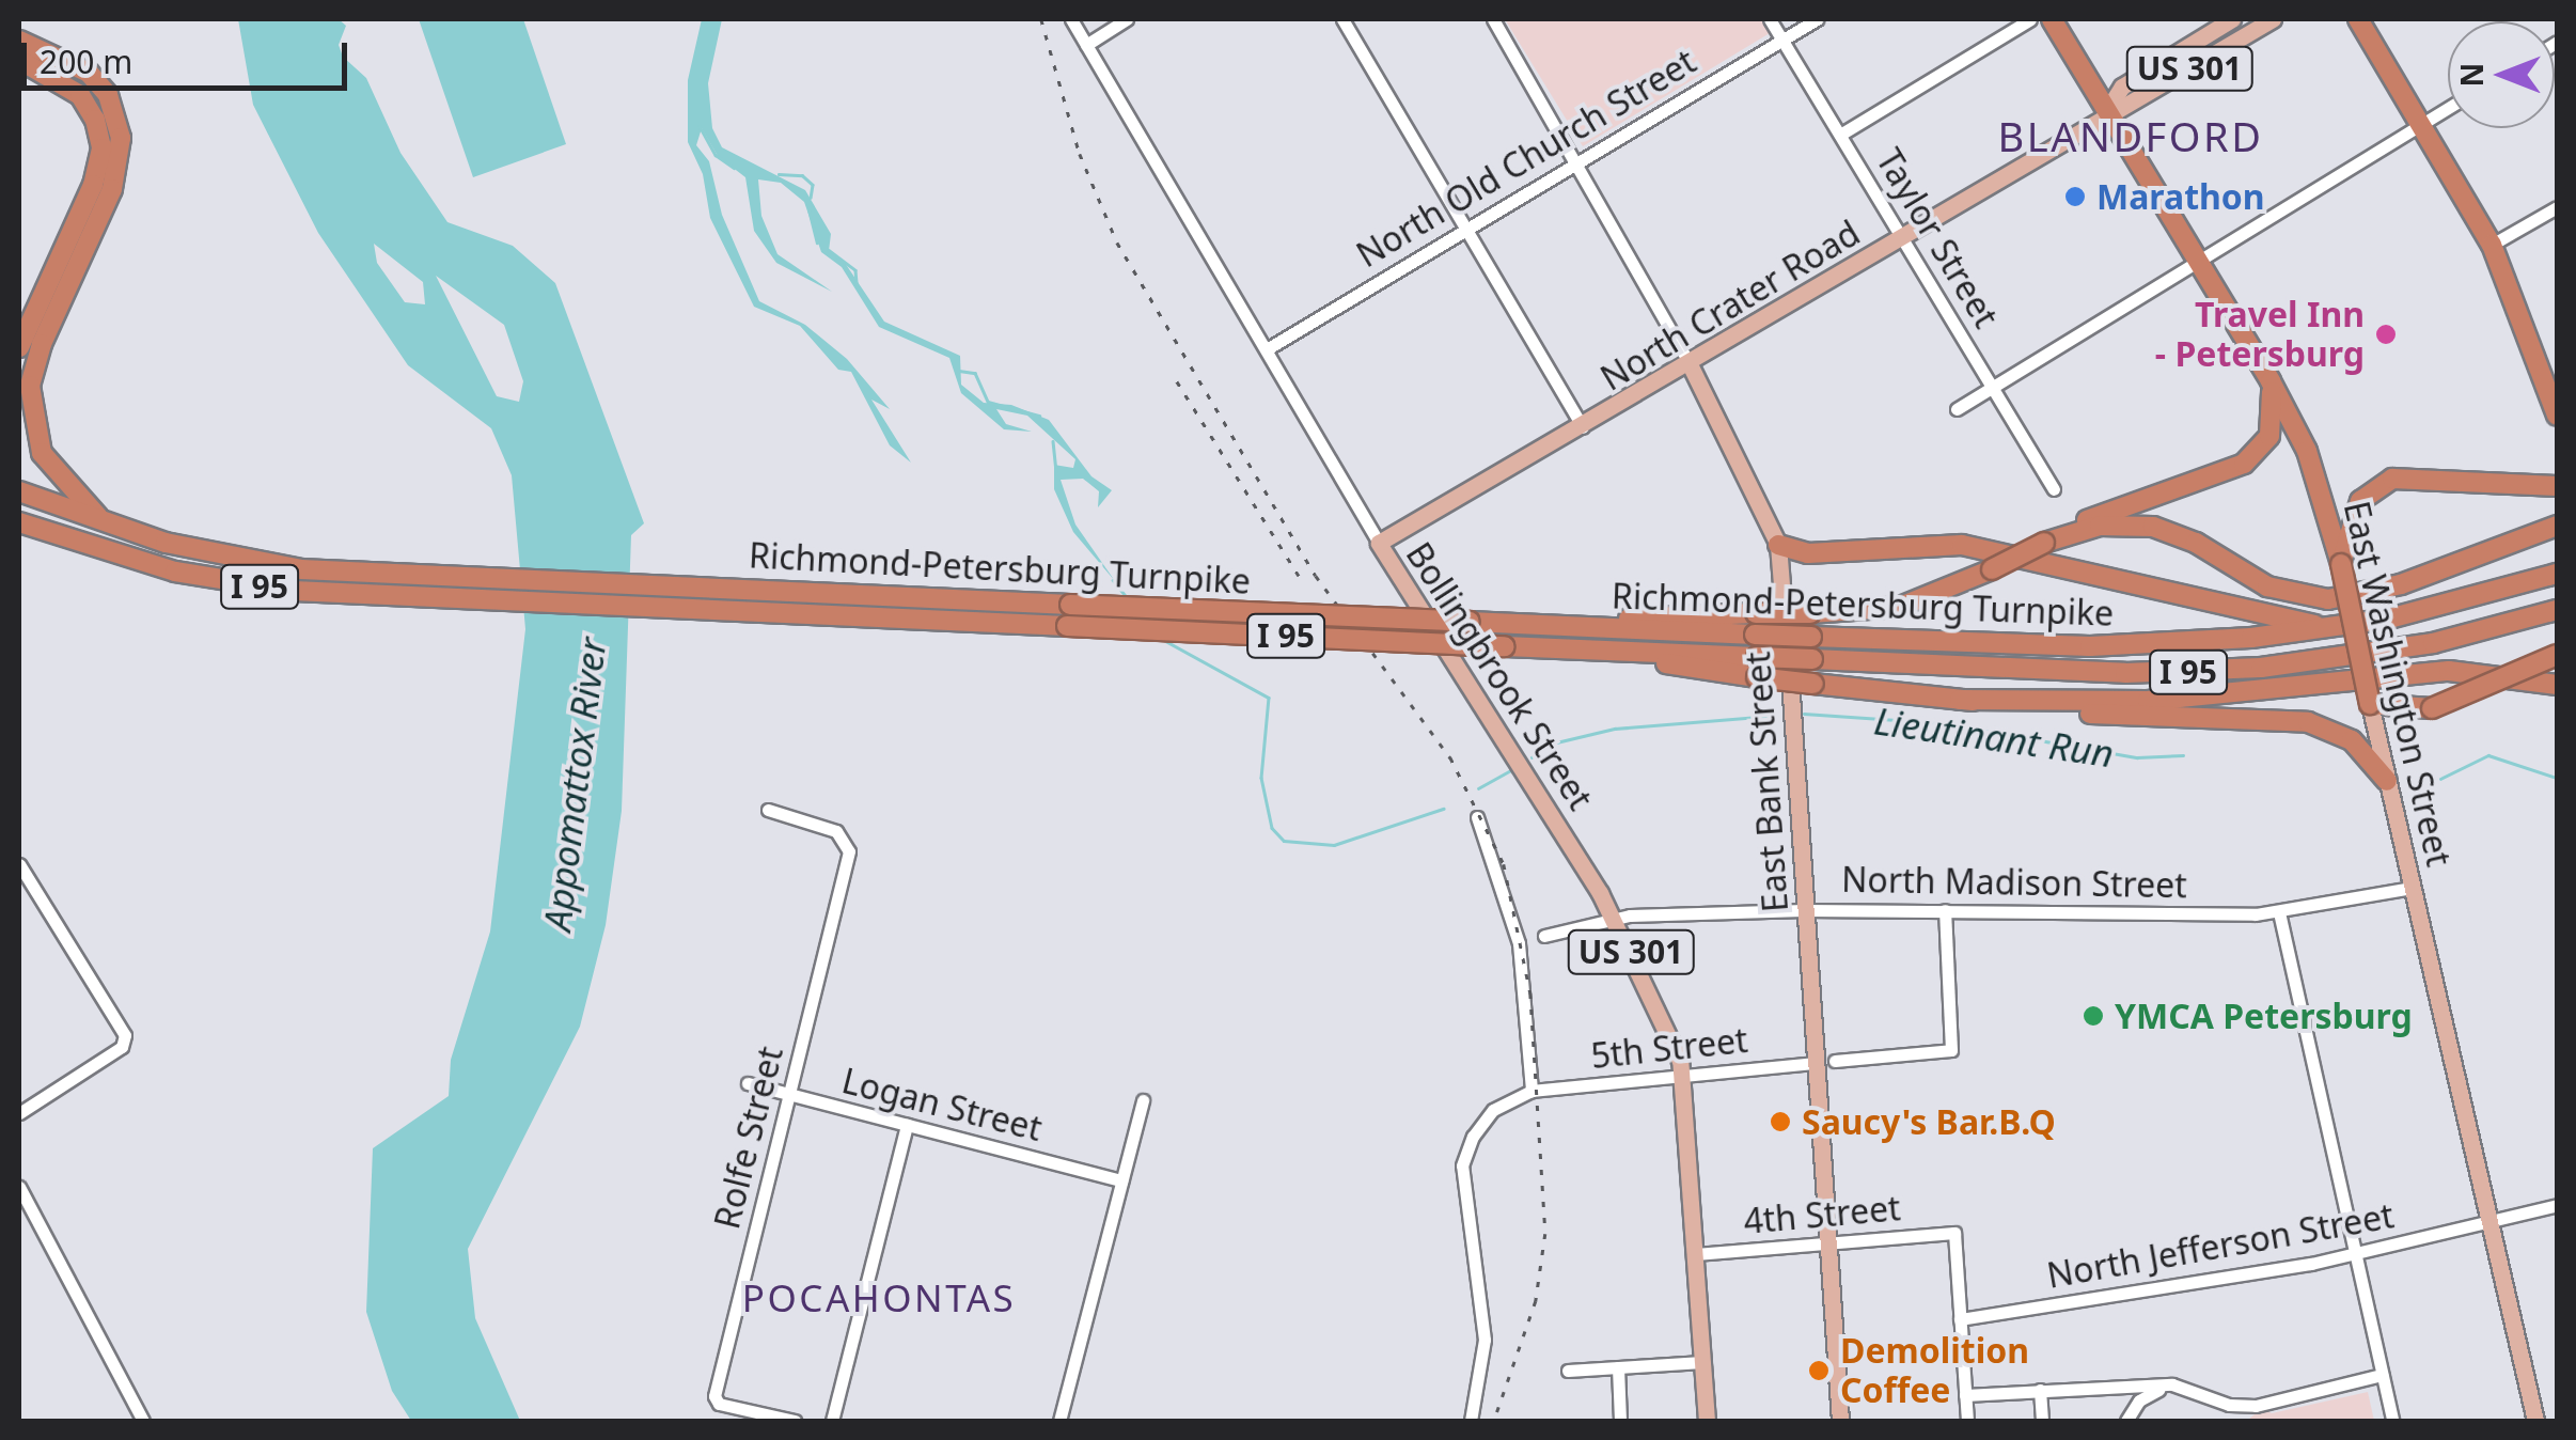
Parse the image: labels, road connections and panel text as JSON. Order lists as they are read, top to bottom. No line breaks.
{"streets":{"highway":["Richmond-Petersburg Turnpike","I 95","East Washington Street"],"main road":["US 301","North Crater Road","Bollingbrook Street","East Bank Street"],"street":["North Old Church Street","Taylor Street","North Madison Street","5th Street","Logan Street","Rolfe Street","4th Street","North Jefferson Street"]},"crossings":[["US 301","North Crater Road"],["US 301","East Washington Street"],["North Old Church Street","Taylor Street"],["North Old Church Street","Bollingbrook Street"],["North Old Church Street","East Bank Street"],["Taylor Street","North Crater Road"],["North Crater Road","Bollingbrook Street"],["North Crater Road","East Washington Street"],["North Crater Road","East Bank Street"],["Bollingbrook Street","North Madison Street"],["Bollingbrook Street","5th Street"],["Bollingbrook Street","4th Street"],["East Washington Street","North Madison Street"],["East Washington Street","North Jefferson Street"],["East Bank Street","North Madison Street"],["East Bank Street","5th Street"],["East Bank Street","4th Street"],["Logan Street","Rolfe Street"],["4th Street","North Jefferson Street"]],"districts":["BLANDFORD","POCAHONTAS"],"water":["Lieutinant Run","Appomattox River"],"places":["Marathon","Travel Inn - Petersburg","YMCA Petersburg","Saucy's Bar.B.Q","Demolition Coffee"],"scale_bar":"200 m","north":"left"}
